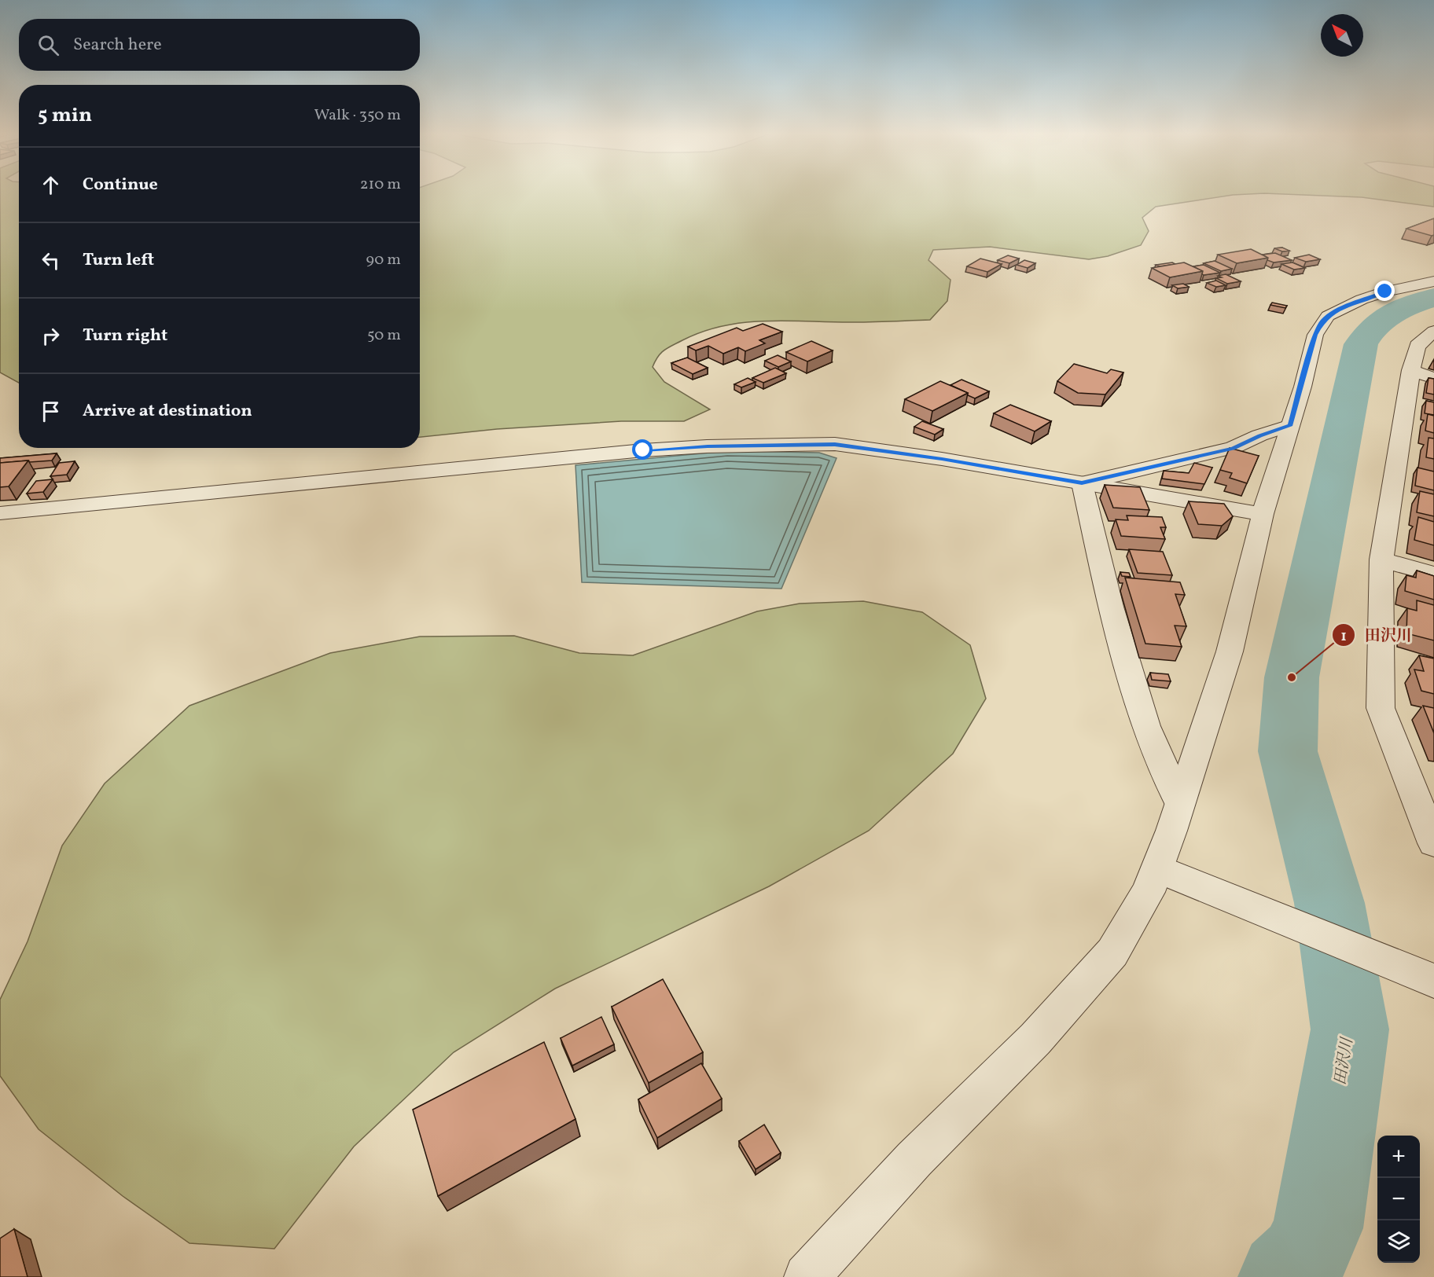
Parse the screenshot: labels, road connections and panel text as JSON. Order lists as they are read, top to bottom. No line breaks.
{"water":["田沢川"],"places":["田沢川"],"north":"top left","page":{"search":"Search here","heading":["5 min","Walk · 350 m"],"list":[["Continue","210 m"],["Turn left","90 m"],["Turn right","50 m"],"Arrive at destination"],"map_buttons":["+","−"]}}
